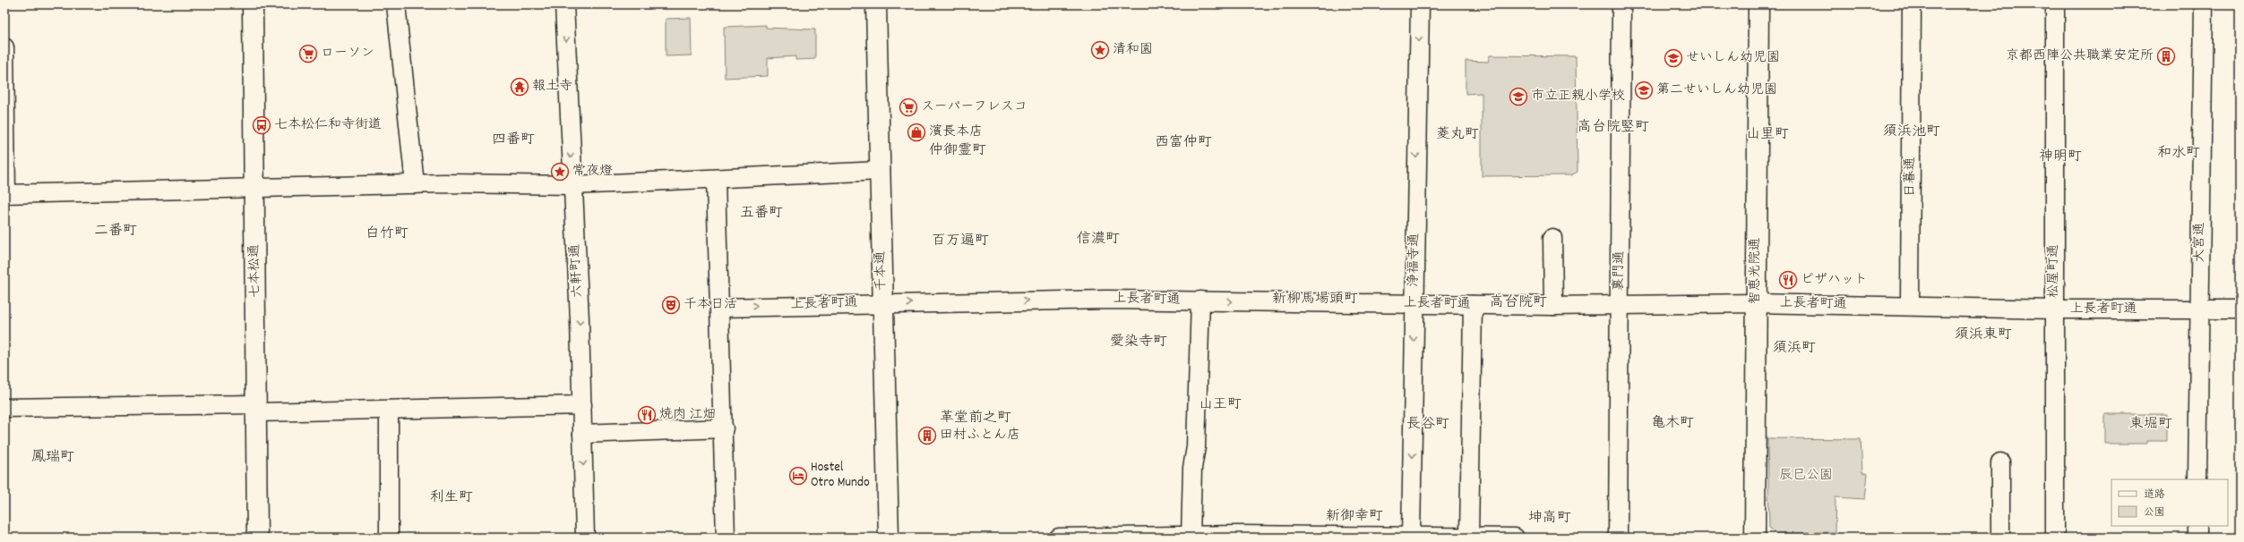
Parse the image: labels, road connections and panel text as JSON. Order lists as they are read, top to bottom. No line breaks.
{"streets":{"street":["日暮通","大宮通","浄福寺通","七本松通","六軒町通","千本通","裏門通","智恵光院通","松屋町通","上長者町通"]},"crossings":[["日暮通","上長者町通"],["大宮通","上長者町通"],["浄福寺通","上長者町通"],["千本通","上長者町通"],["裏門通","上長者町通"],["智恵光院通","上長者町通"],["松屋町通","上長者町通"]],"one_way":["上長者町通"],"districts":["高台院竪町","須浜池町","菱丸町","山里町","四番町","西富仲町","仲御霊町","和水町","神明町","五番町","二番町","白竹町","信濃町","百万遍町","新柳馬場頭町","高台院町","須浜東町","愛染寺町","須浜町","山王町","革堂前之町","亀木町","長谷町","東堀町","鳳瑞町","利生町","新御幸町","坤高町"],"parks":["辰巳公園"],"places":{"place":["清和園","常夜燈"],"supermarket":["ローソン","スーパーフレスコ"],"building":["京都西陣公共職業安定所","田村ふとん店"],"school or university":["せいしん幼児園","第二せいしん幼児園","市立正親小学校"],"temple":["報土寺"],"bus stop":["七本松仁和寺街道"],"shop":["濱長本店"],"restaurant":["ピザハット","焼肉 江畑"],"theatre":["千本日活"],"hotel":["Hostel Otro Mundo"]},"legend":["道路","公園"]}
